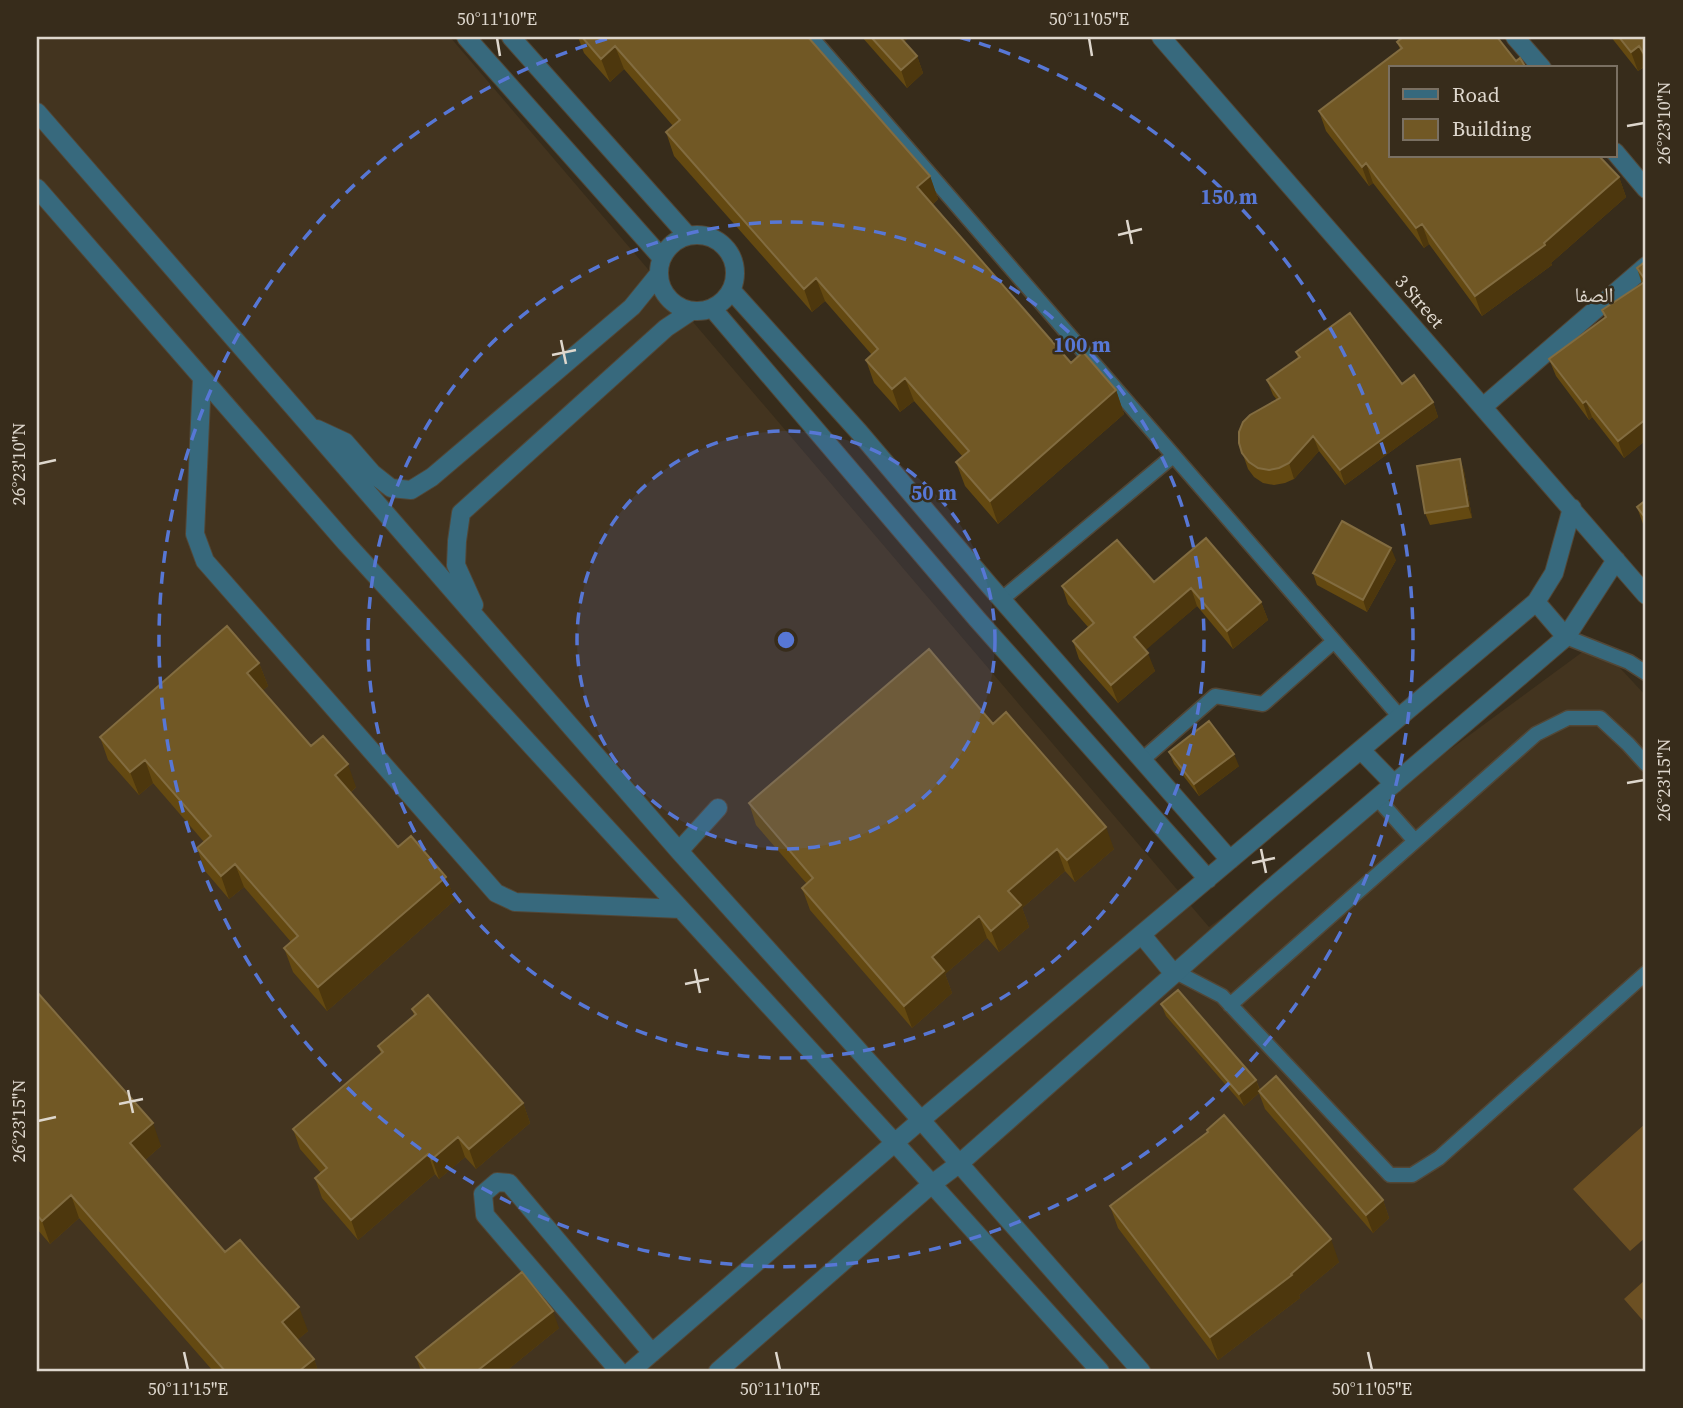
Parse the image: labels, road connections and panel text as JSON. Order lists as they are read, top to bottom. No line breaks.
{"streets":{"street":["3 Street"]},"districts":["الصفا"],"legend":["Road","Building"],"coordinates":["50°11'10\"E","50°11'05\"E","26°23'10\"N","26°23'15\"N","50°11'15\"E"],"rings":["150 m","100 m","50 m"]}
